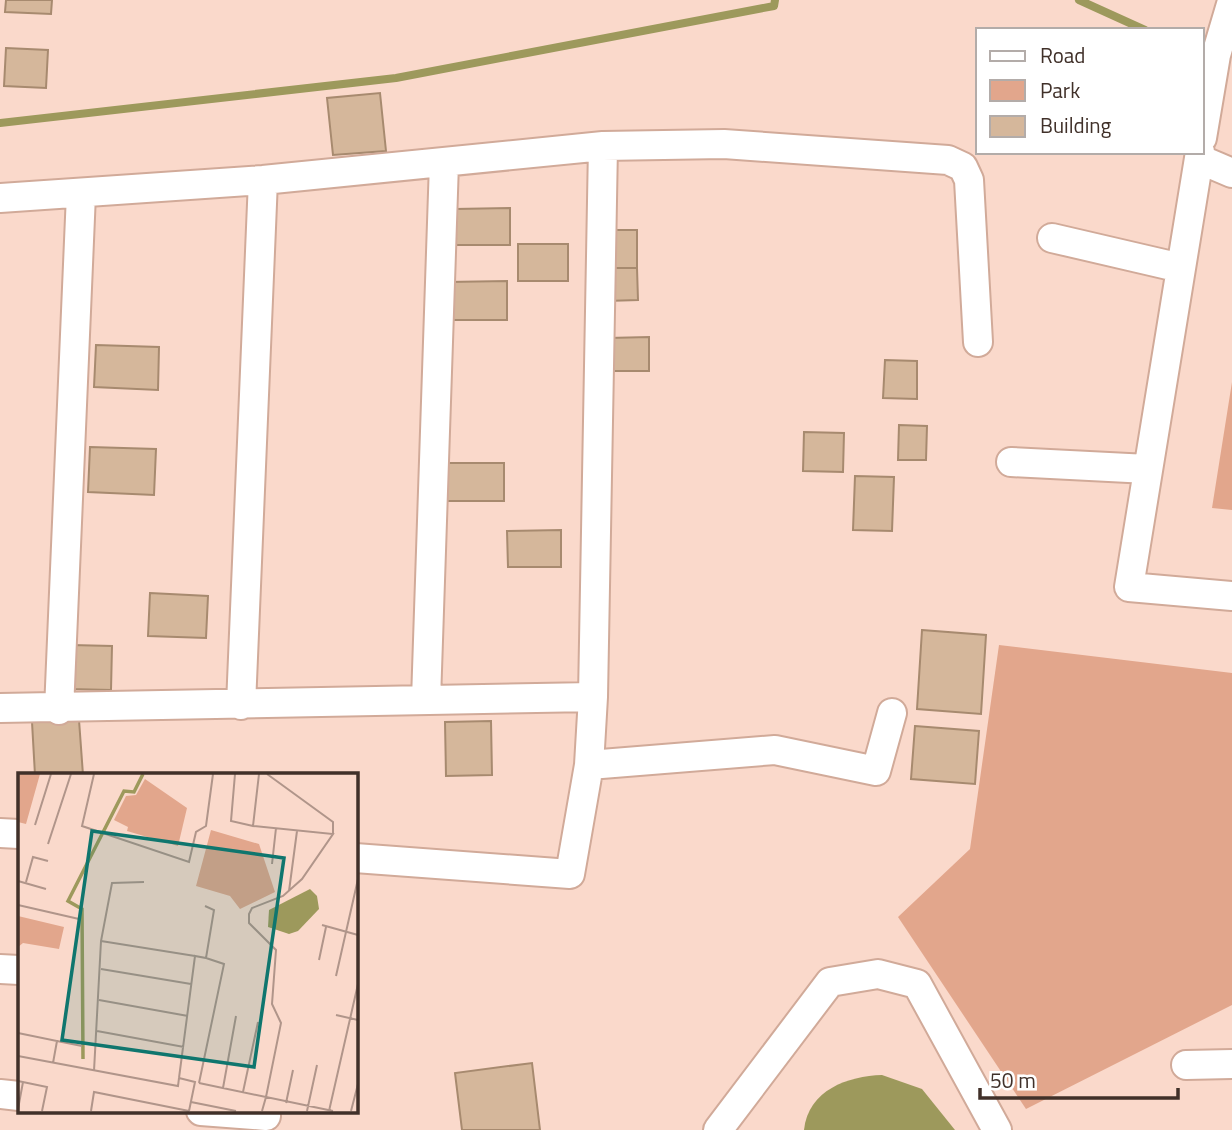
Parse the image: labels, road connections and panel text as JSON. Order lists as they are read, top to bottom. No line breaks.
{"legend":["Road","Park","Building"],"scale_bar":"50 m"}
